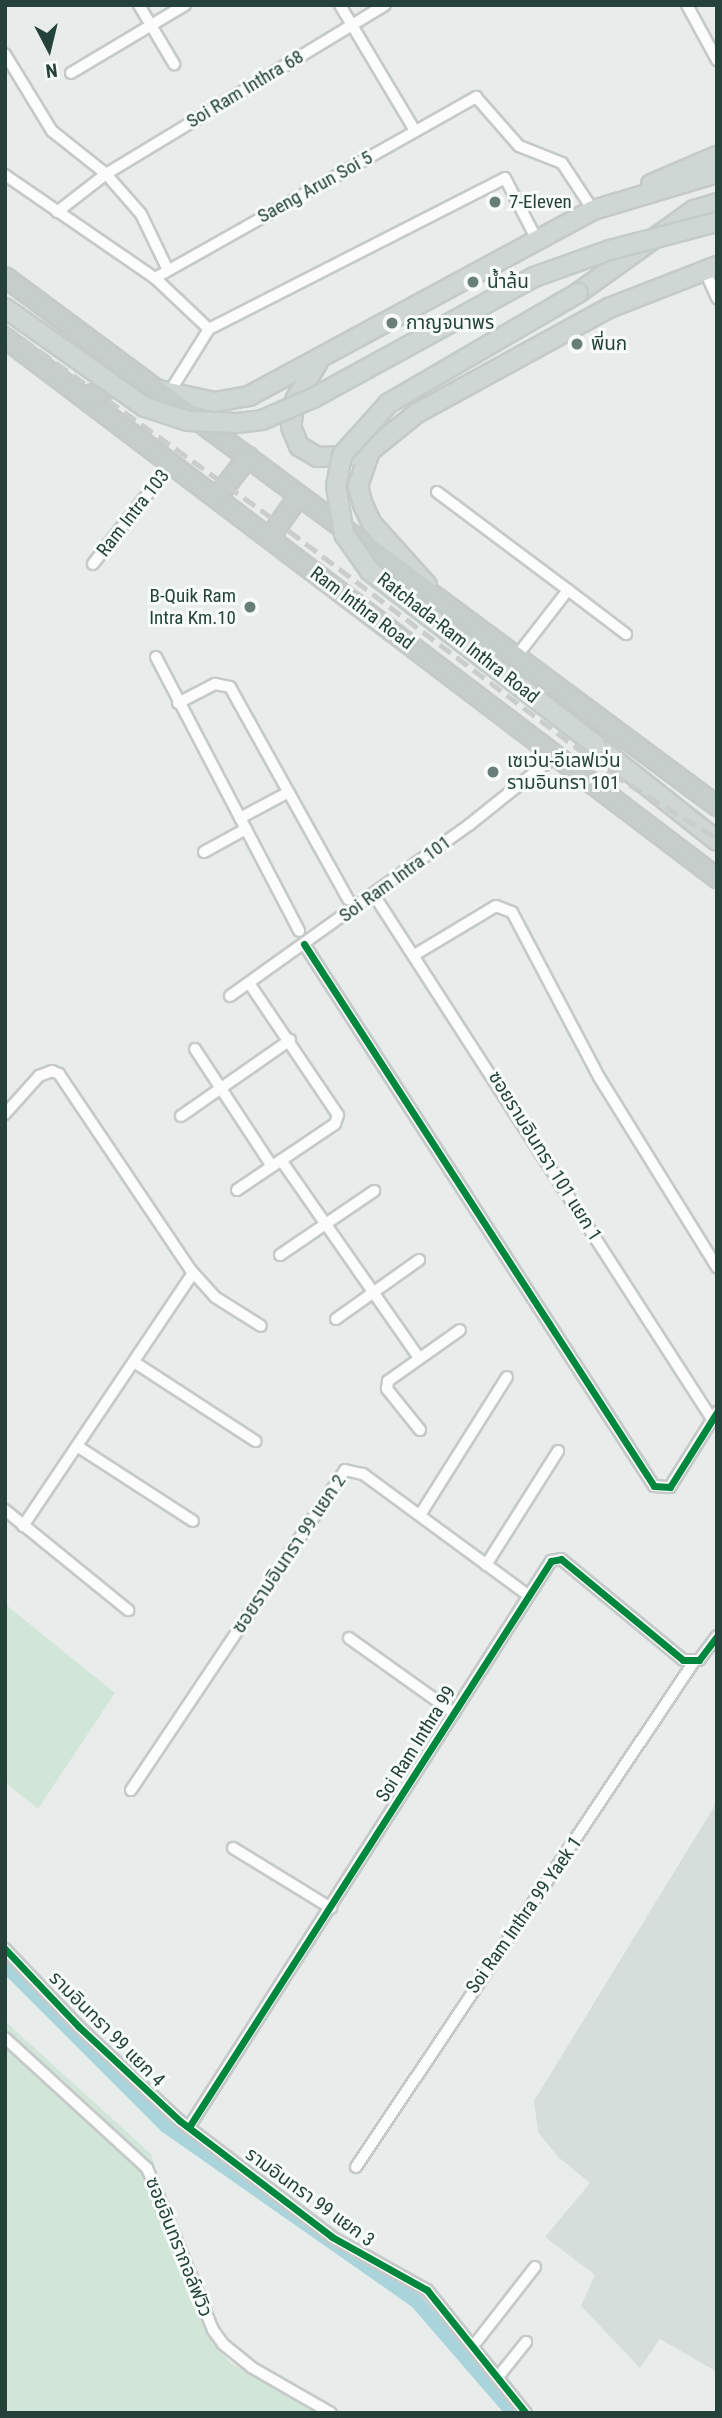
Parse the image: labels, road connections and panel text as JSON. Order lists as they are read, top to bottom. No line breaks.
{"streets":{"highway":["Ram Inthra Road"],"main road":["Ratchada-Ram Inthra Road"],"street":["Soi Ram Inthra 68","Saeng Arun Soi 5","Ram Intra 103","Soi Ram Intra 101","ซอยรามอินทรา 101 แยก 1","ซอยรามอินทรา 99 แยก 2","Soi Ram Inthra 99","Soi Ram Inthra 99 Yaek 1","รามอินทรา 99 แยก 4","รามอินทรา 99 แยก 3","ซอยอินทรากอล์ฟวิว"]},"crossings":[["Ram Intra 103","Ram Inthra Road"],["Ram Inthra Road","Soi Ram Intra 101"],["Soi Ram Intra 101","ซอยรามอินทรา 101 แยก 1"],["ซอยรามอินทรา 99 แยก 2","Soi Ram Inthra 99"],["Soi Ram Inthra 99","Soi Ram Inthra 99 Yaek 1"],["Soi Ram Inthra 99","รามอินทรา 99 แยก 4"],["Soi Ram Inthra 99","รามอินทรา 99 แยก 3"],["รามอินทรา 99 แยก 4","รามอินทรา 99 แยก 3"]],"places":["7-Eleven","น้ำล้น","กาญจนาพร","พี่นก","B-Quik Ram Intra Km.10","เซเว่น-อีเลฟเว่น รามอินทรา 101"],"north":"bottom"}
